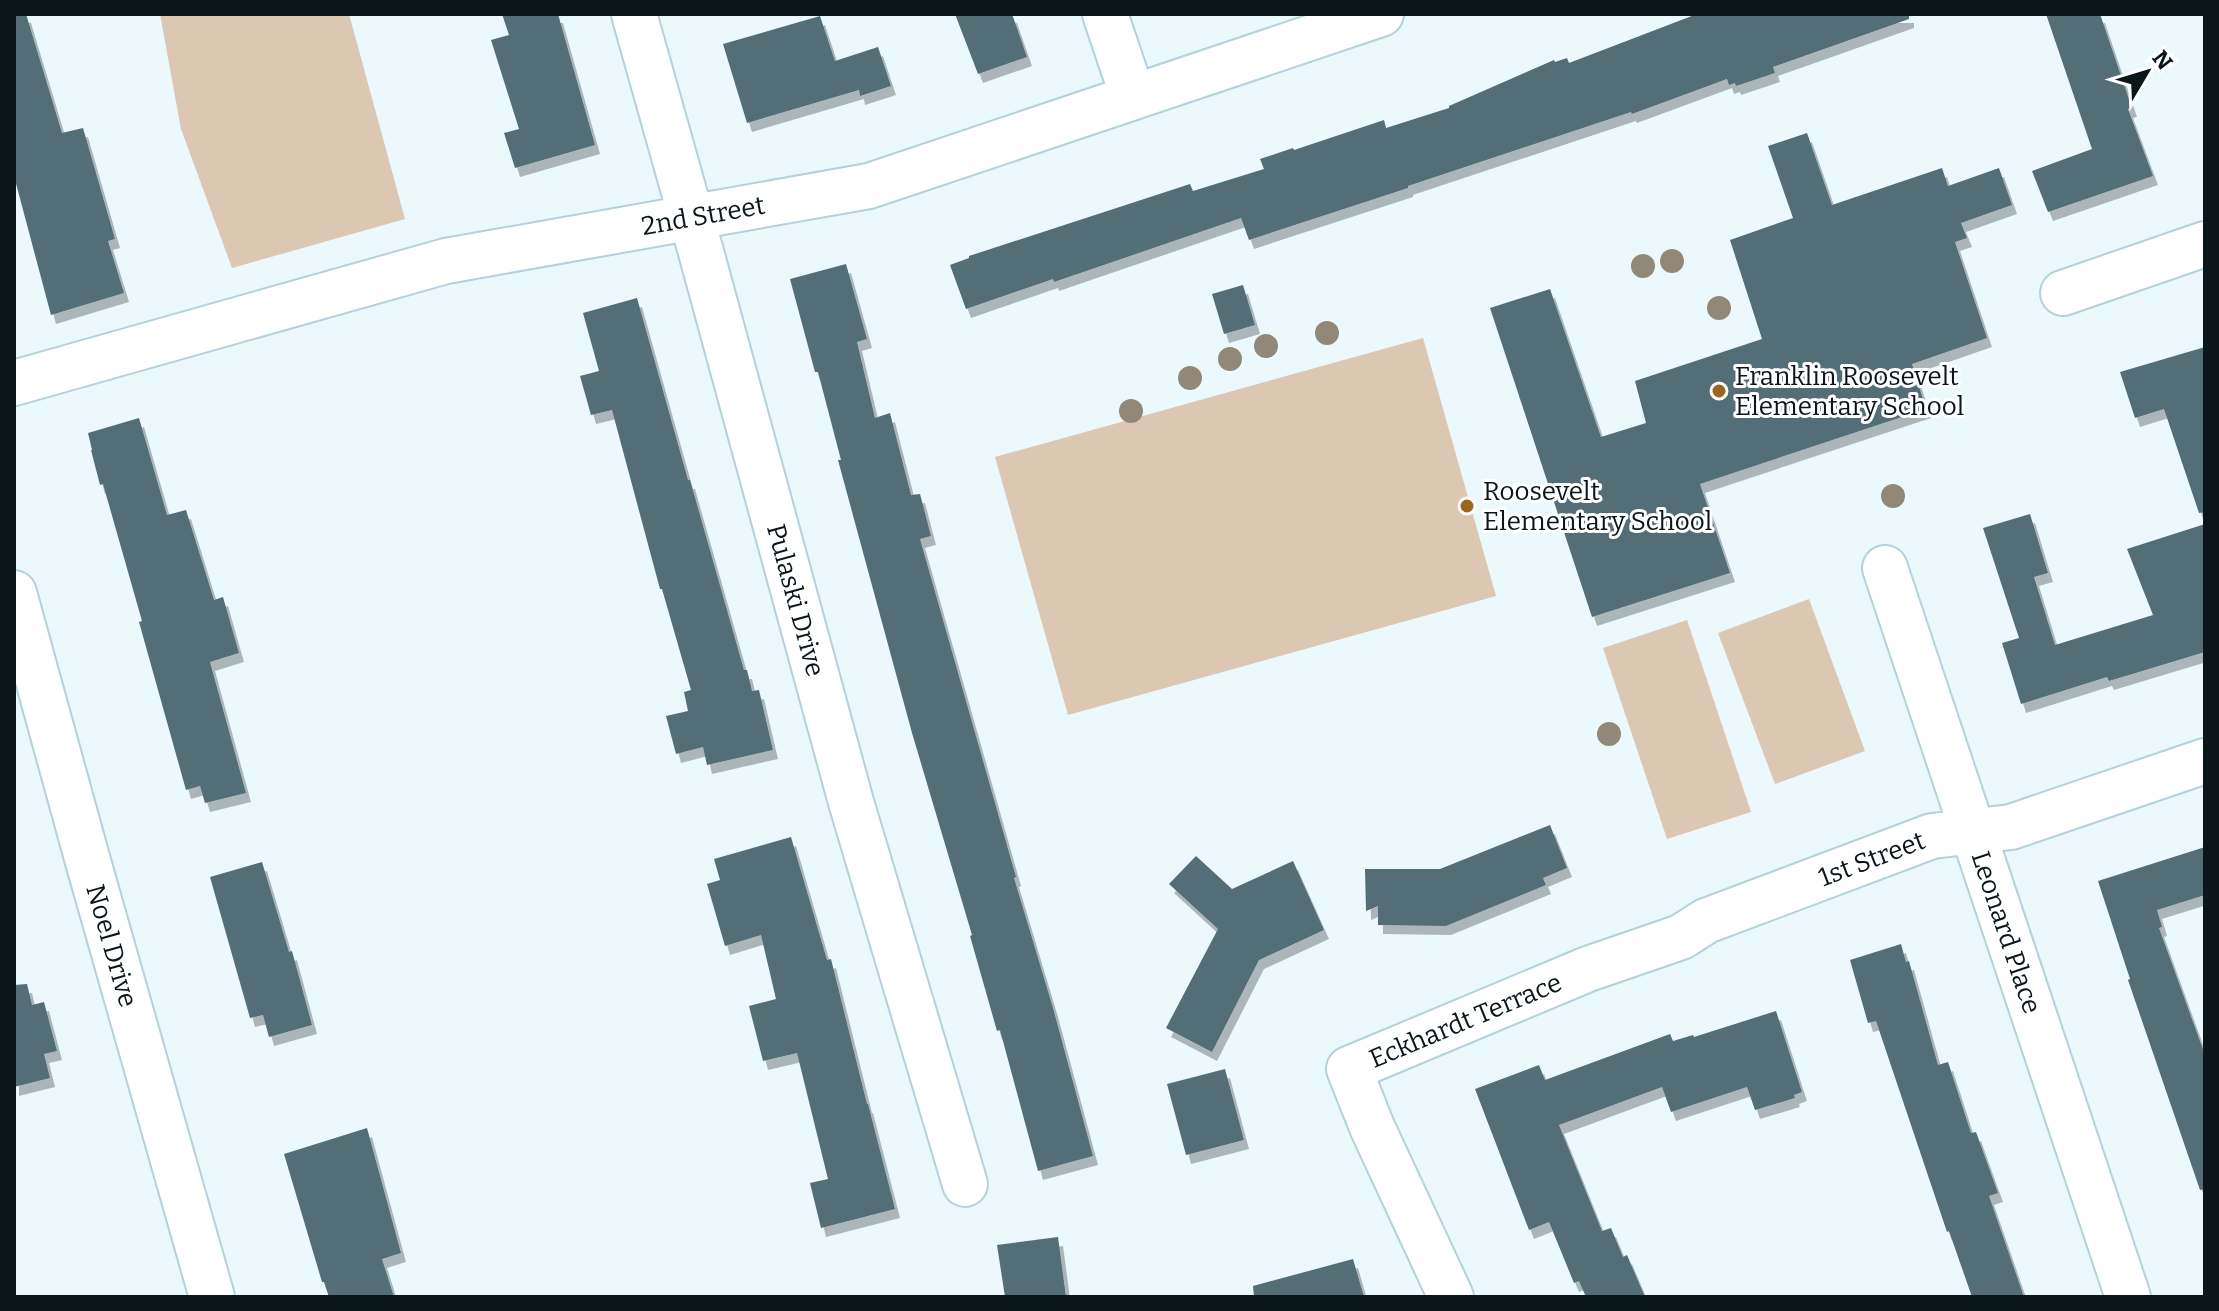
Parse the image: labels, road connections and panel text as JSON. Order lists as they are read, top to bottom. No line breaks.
{"streets":{"street":["2nd Street","Pulaski Drive","1st Street","Leonard Place","Noel Drive","Eckhardt Terrace"]},"crossings":[["2nd Street","Pulaski Drive"],["1st Street","Leonard Place"],["1st Street","Eckhardt Terrace"]],"places":["Franklin Roosevelt Elementary School","Roosevelt Elementary School"],"north":"top right"}
